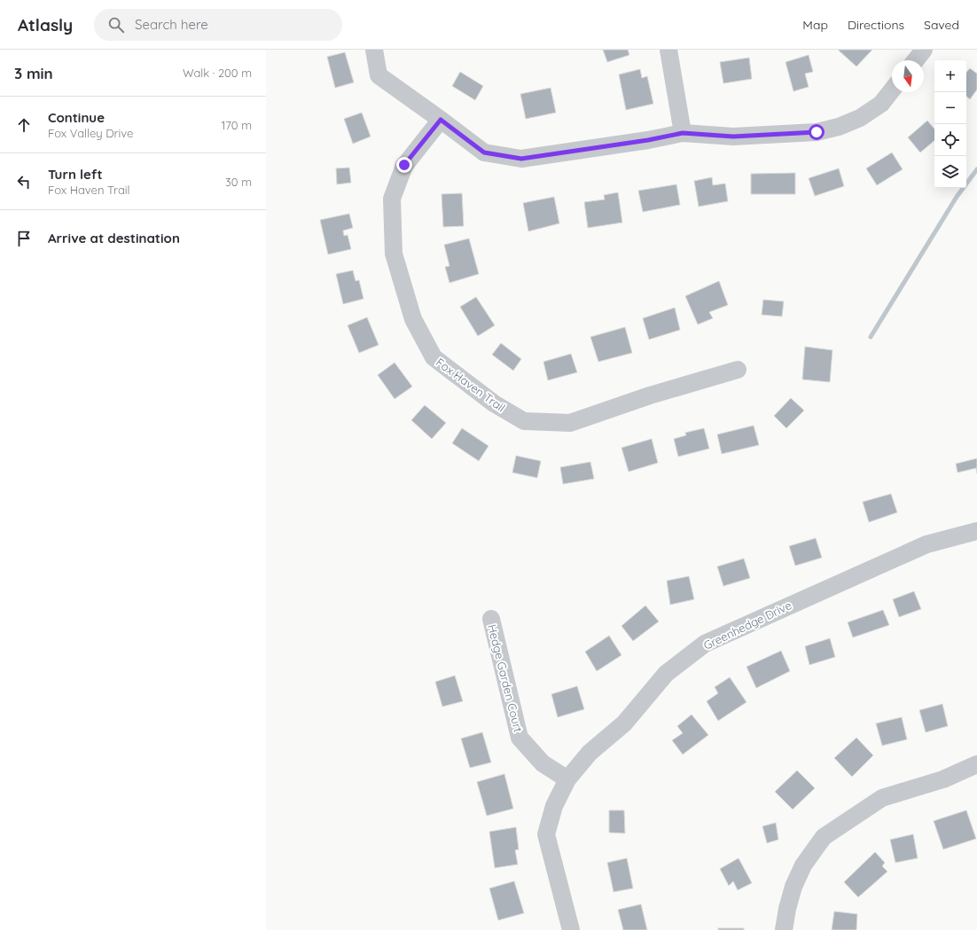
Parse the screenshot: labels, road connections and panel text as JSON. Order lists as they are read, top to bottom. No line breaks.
{"streets":{"street":["Fox Haven Trail","Greenhedge Drive","Hedge Garden Court"]},"crossings":[["Greenhedge Drive","Hedge Garden Court"]],"north":"bottom","page":{"header":"Atlasly","search":"Search here","nav":["Map","Directions","Saved"],"heading":["3 min","Walk · 200 m"],"map_buttons":["+","−"],"list":[["Continue","Fox Valley Drive","170 m"],["Turn left","Fox Haven Trail","30 m"],"Arrive at destination"]}}
